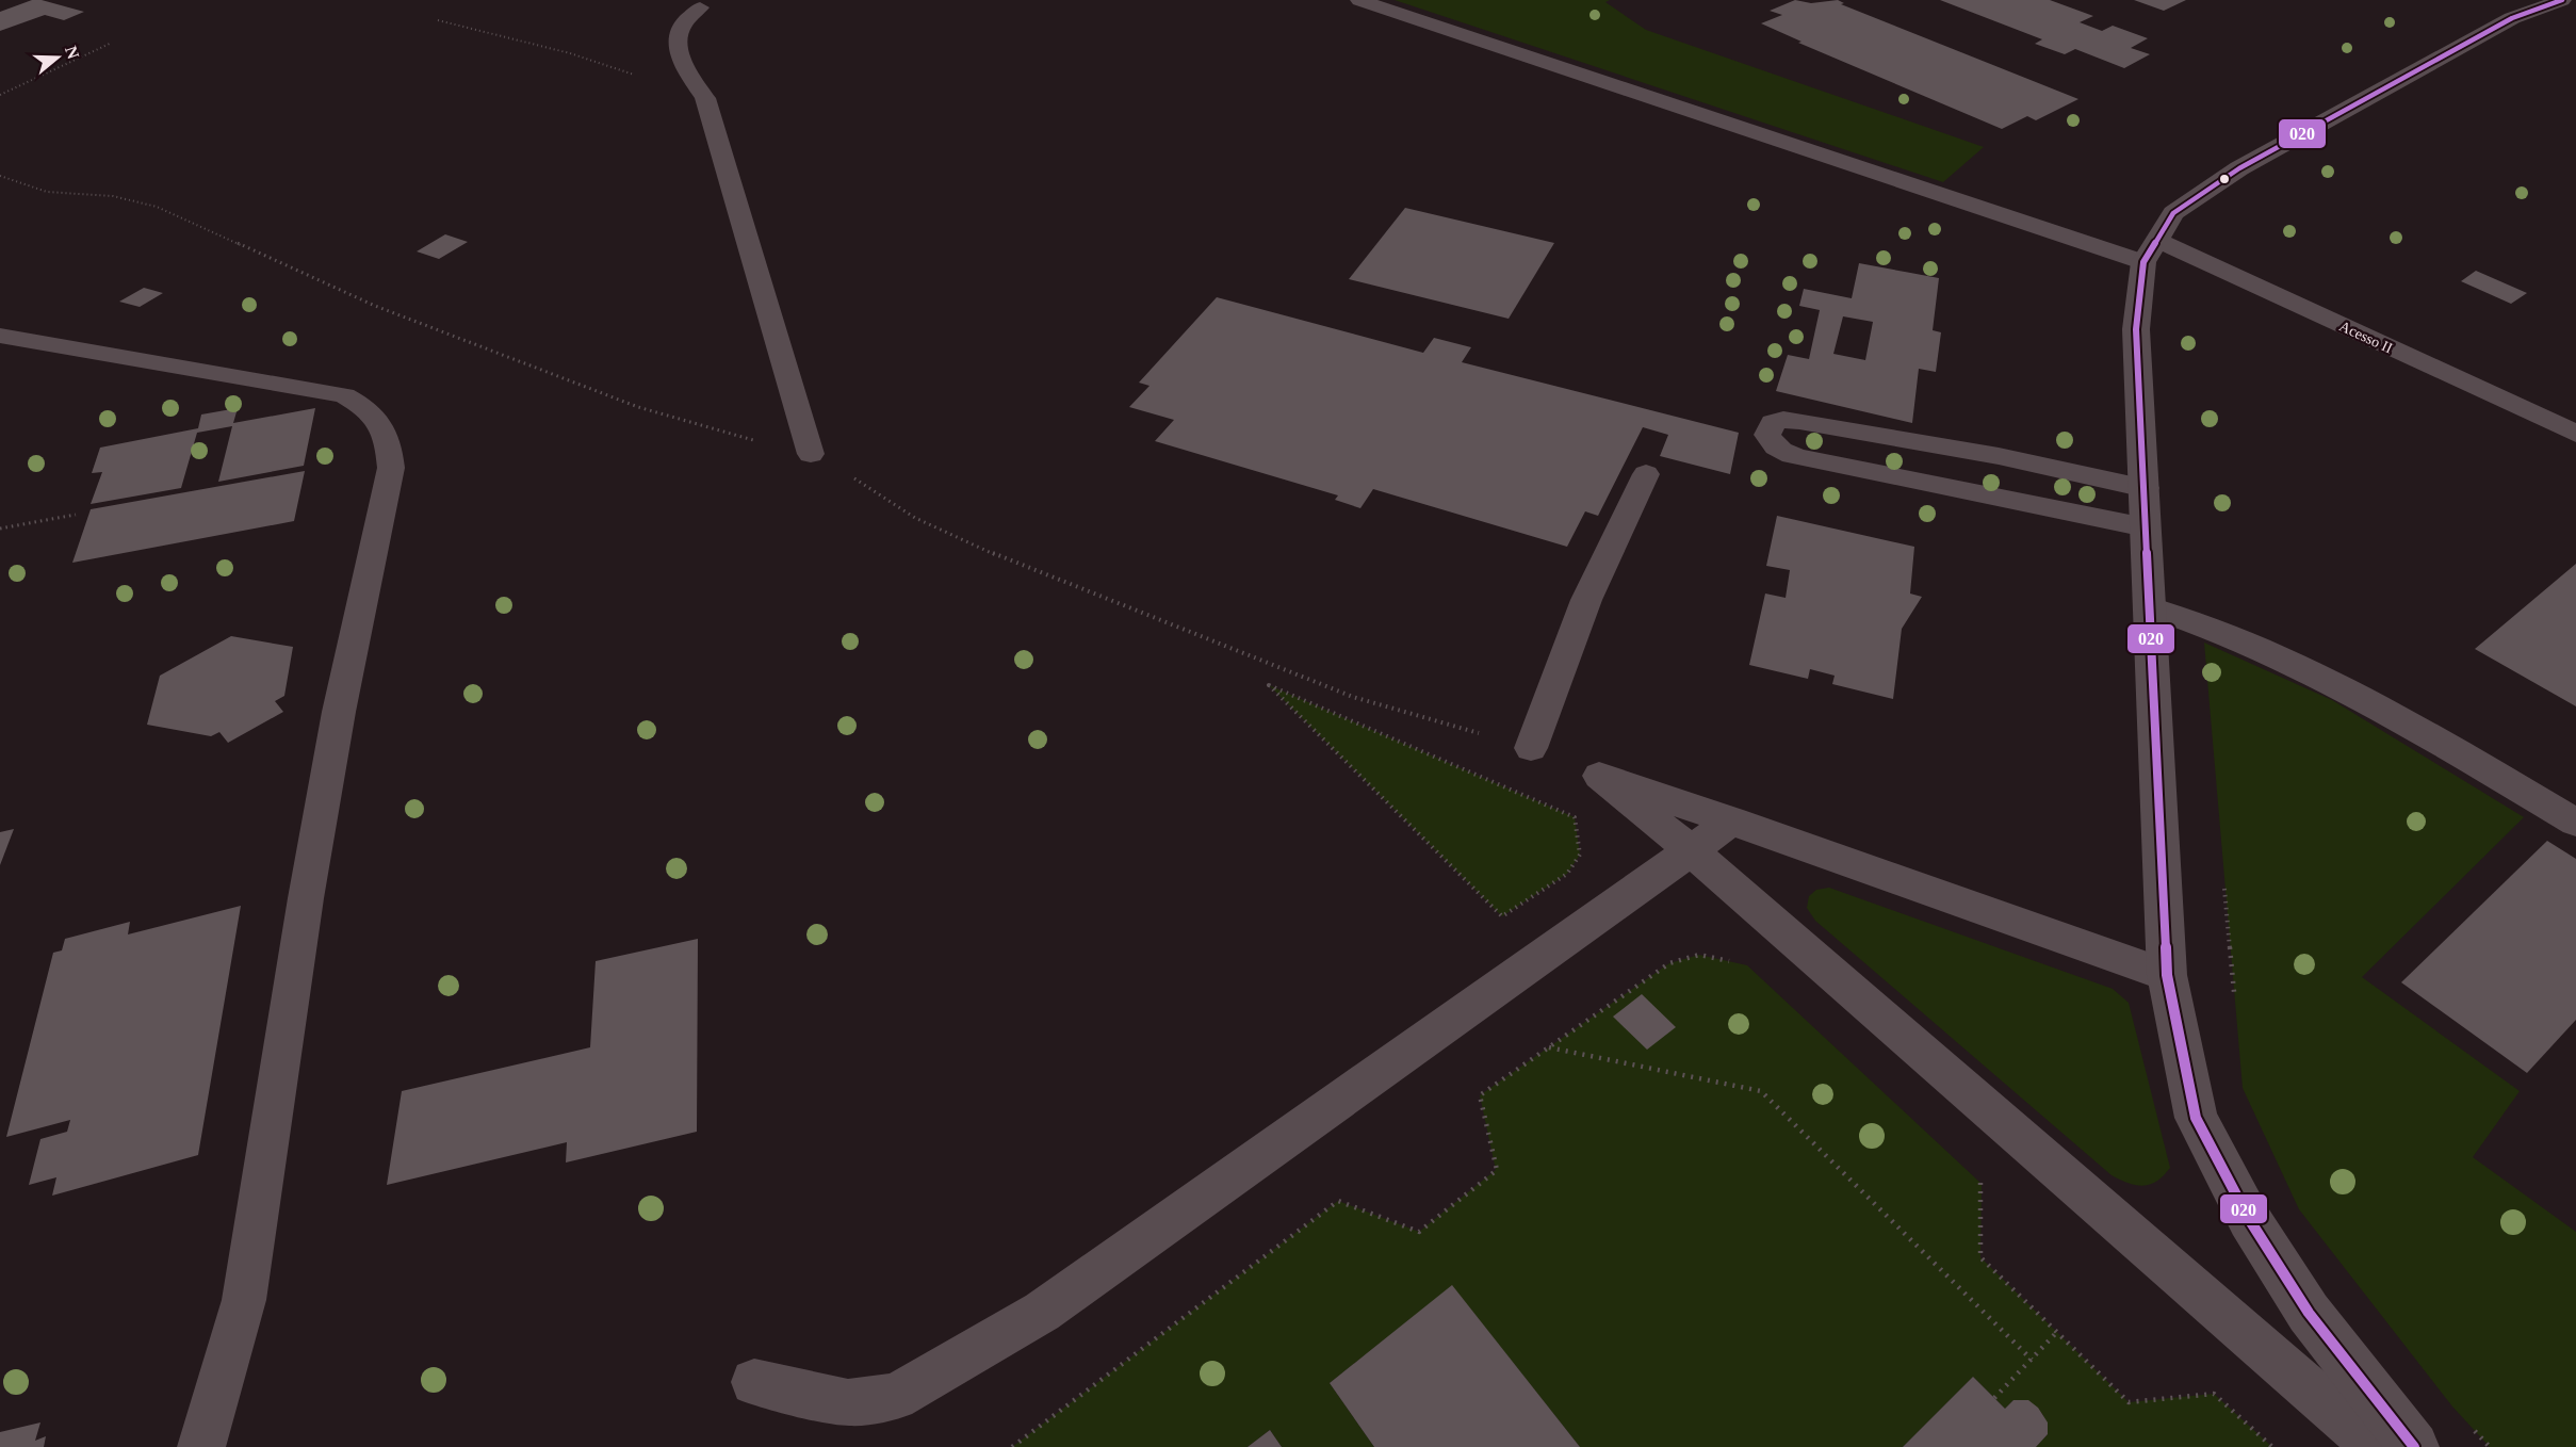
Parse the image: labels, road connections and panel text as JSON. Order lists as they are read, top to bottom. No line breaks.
{"streets":{"street":["Acesso II"]},"lines":["transit line 020"],"north":"right"}
